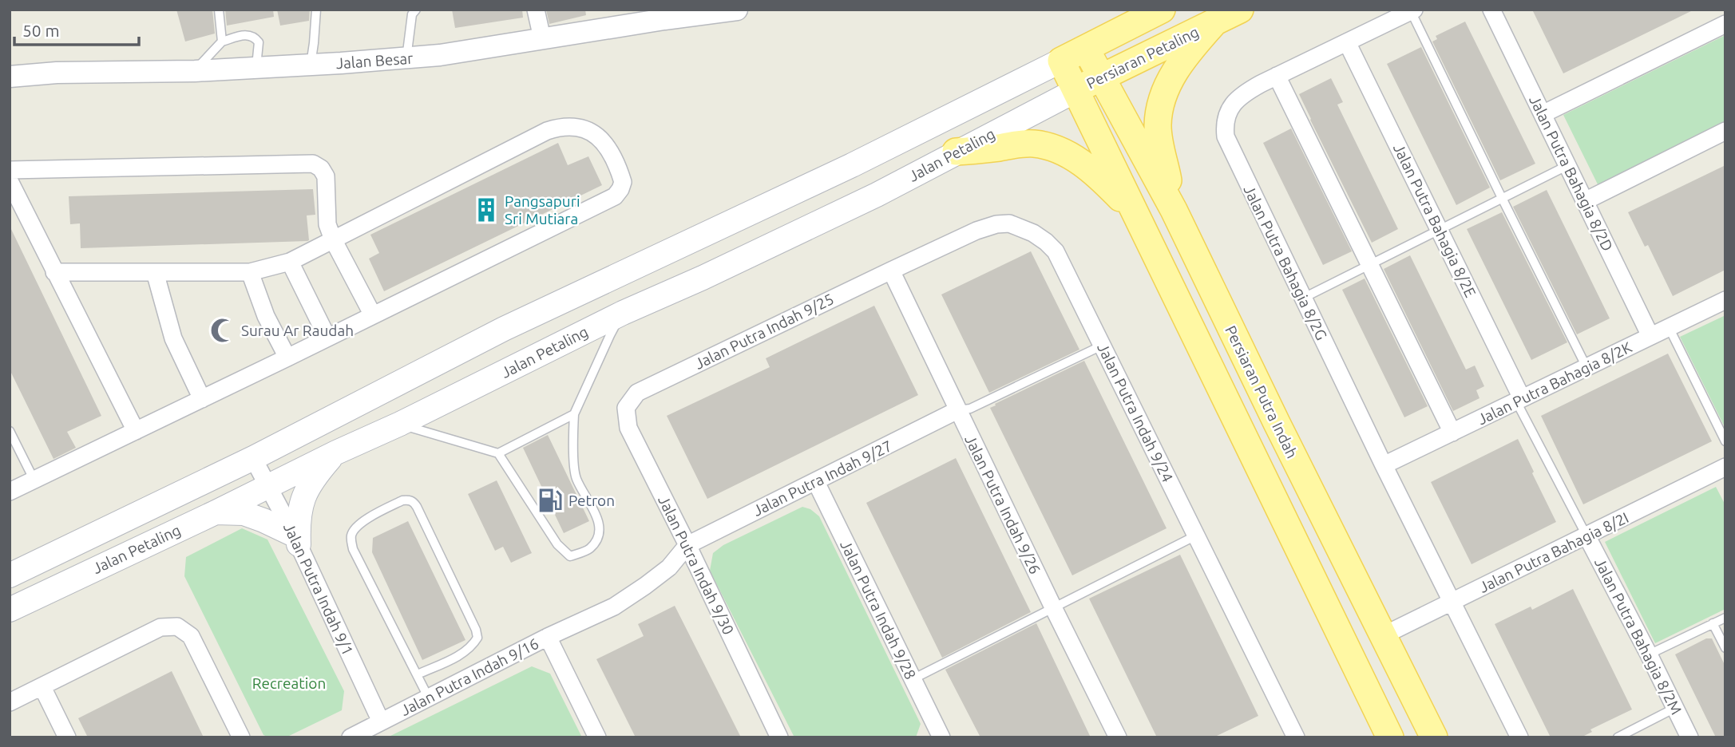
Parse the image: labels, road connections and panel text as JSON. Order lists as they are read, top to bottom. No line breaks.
{"streets":{"main road":["Persiaran Petaling","Jalan Petaling","Persiaran Putra Indah"],"street":["Jalan Besar","Jalan Putra Bahagia 8/2D","Jalan Putra Bahagia 8/2E","Jalan Putra Bahagia 8/2G","Jalan Putra Indah 9/25","Jalan Putra Bahagia 8/2K","Jalan Putra Indah 9/24","Jalan Putra Indah 9/27","Jalan Putra Indah 9/26","Jalan Putra Bahagia 8/2I","Jalan Putra Indah 9/30","Jalan Putra Indah 9/1","Jalan Putra Indah 9/28","Jalan Putra Bahagia 8/2M","Jalan Putra Indah 9/16"]},"crossings":[["Persiaran Petaling","Jalan Petaling"],["Persiaran Petaling","Persiaran Putra Indah"],["Jalan Petaling","Jalan Putra Indah 9/1"],["Jalan Putra Bahagia 8/2D","Jalan Putra Bahagia 8/2K"],["Jalan Putra Bahagia 8/2E","Jalan Putra Bahagia 8/2G"],["Jalan Putra Bahagia 8/2E","Jalan Putra Bahagia 8/2K"],["Jalan Putra Bahagia 8/2G","Jalan Putra Bahagia 8/2K"],["Jalan Putra Bahagia 8/2G","Jalan Putra Bahagia 8/2I"],["Jalan Putra Indah 9/25","Jalan Putra Indah 9/24"],["Jalan Putra Indah 9/25","Jalan Putra Indah 9/26"],["Jalan Putra Indah 9/25","Jalan Putra Indah 9/30"],["Persiaran Putra Indah","Jalan Putra Bahagia 8/2I"],["Jalan Putra Indah 9/24","Jalan Putra Indah 9/26"],["Jalan Putra Indah 9/27","Jalan Putra Indah 9/26"],["Jalan Putra Indah 9/27","Jalan Putra Indah 9/30"],["Jalan Putra Indah 9/27","Jalan Putra Indah 9/28"],["Jalan Putra Bahagia 8/2I","Jalan Putra Bahagia 8/2M"],["Jalan Putra Indah 9/1","Jalan Putra Indah 9/16"]],"parks":["Recreation"],"places":{"building":["Pangsapuri Sri Mutiara"],"mosque":["Surau Ar Raudah"],"fuel station":["Petron"]},"scale_bar":"50 m"}
